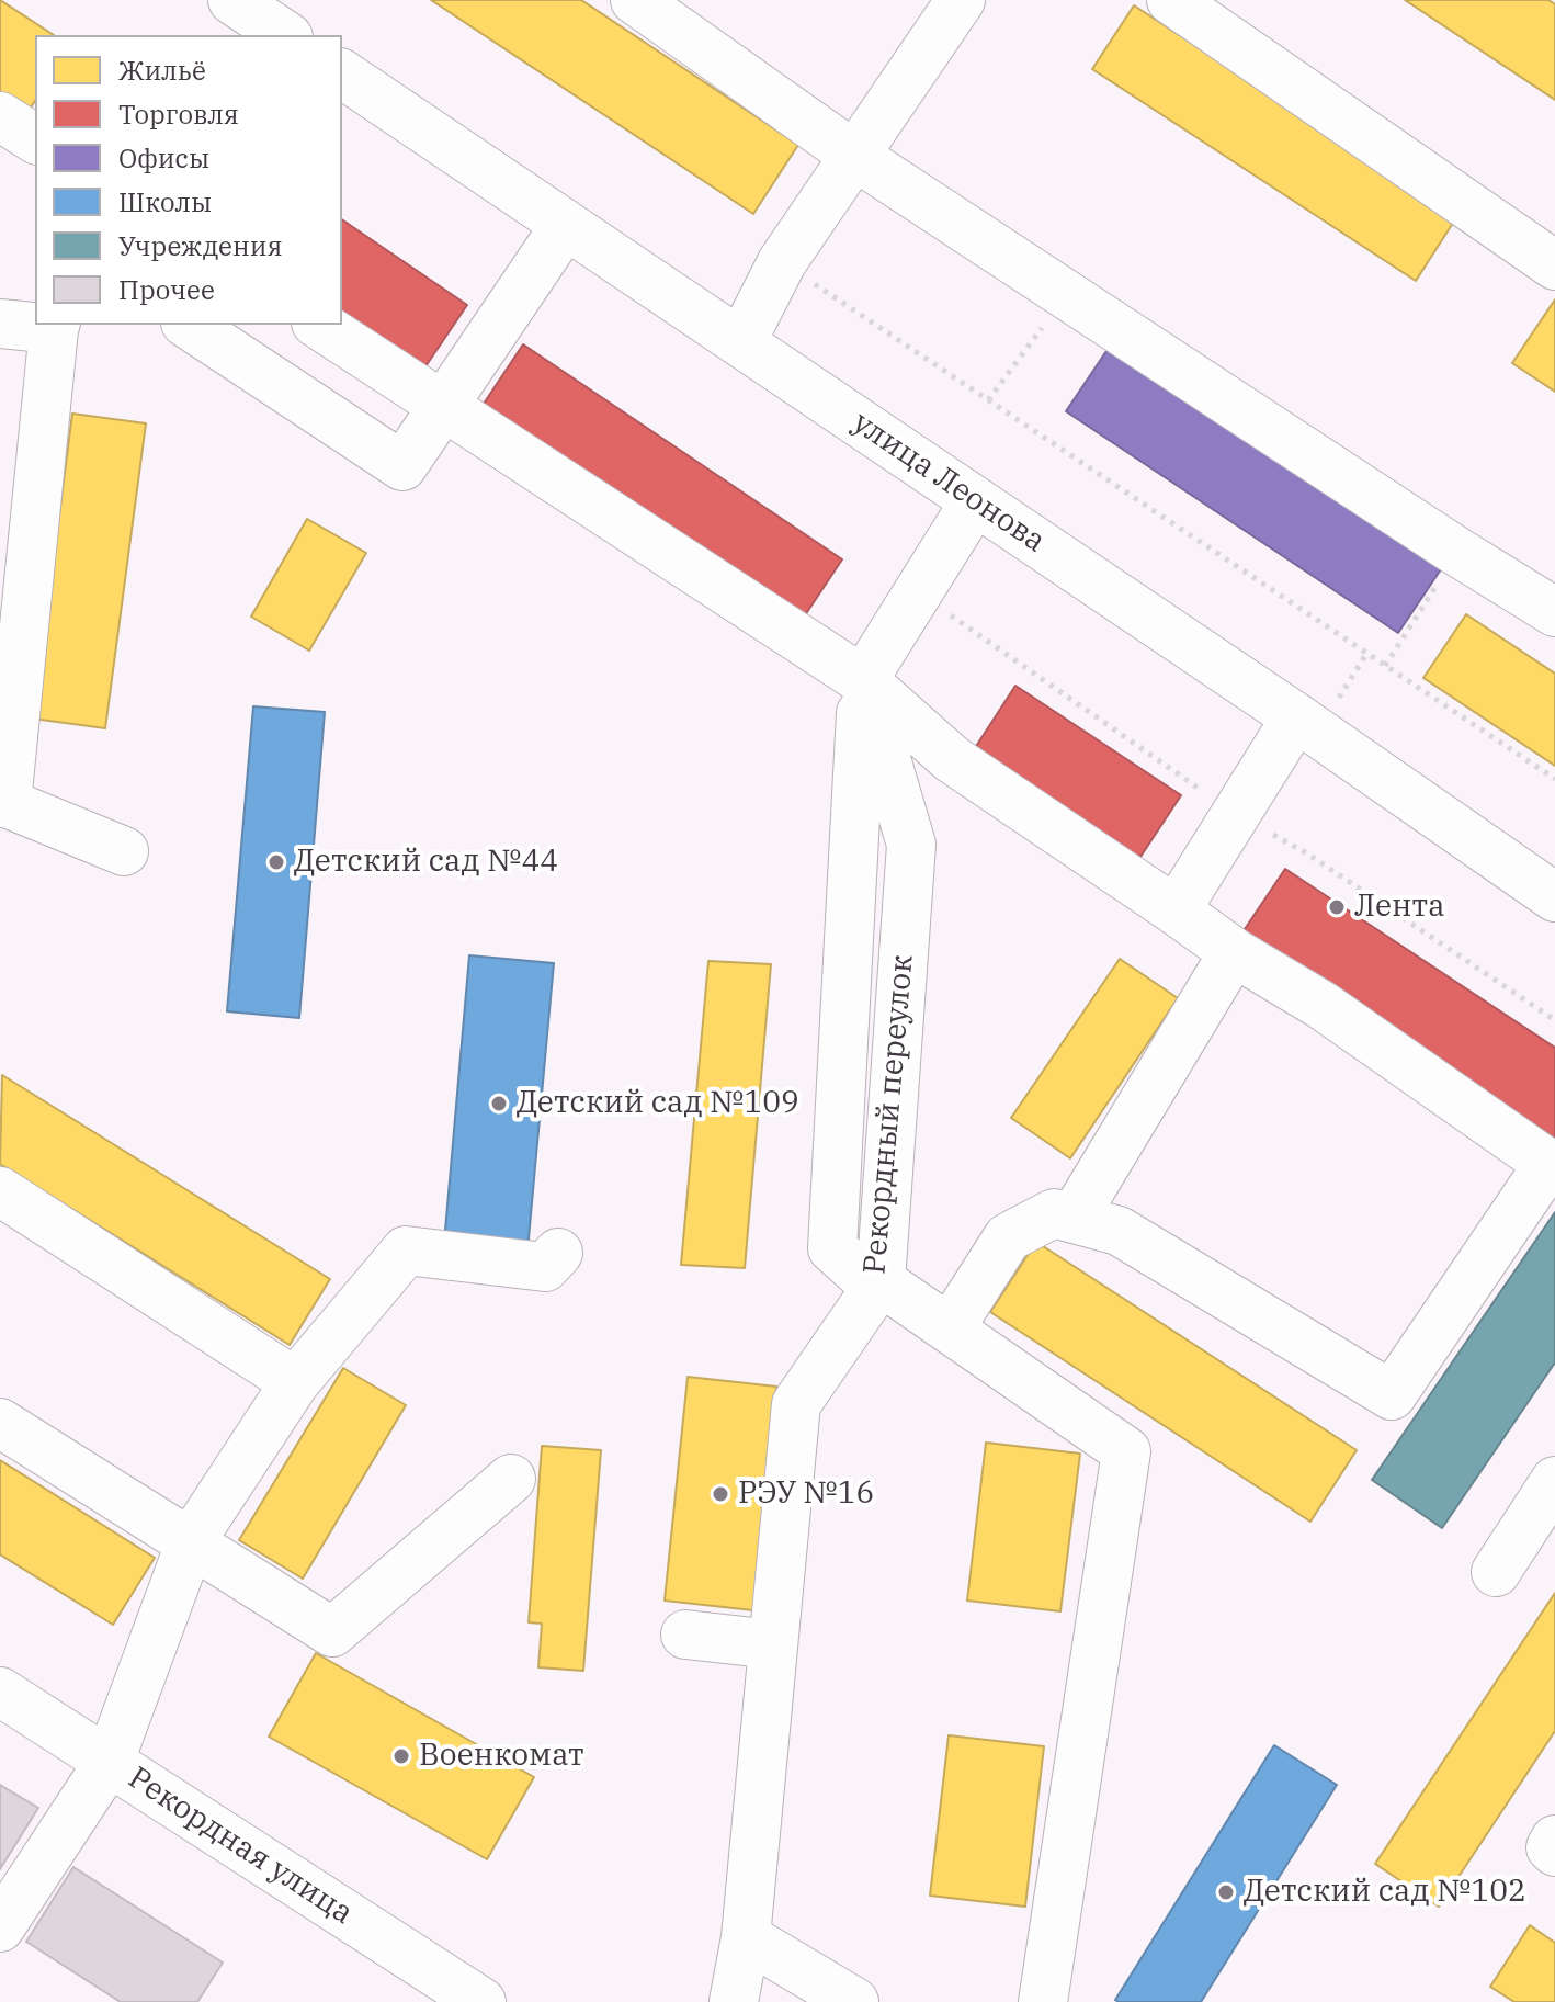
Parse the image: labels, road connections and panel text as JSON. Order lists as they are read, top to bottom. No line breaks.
{"streets":{"street":["улица Леонова","Рекордный переулок","Рекордная улица"]},"places":["Детский сад №44","Лента","Детский сад №109","РЭУ №16","Военкомат","Детский сад №102"],"legend":["Жильё","Торговля","Офисы","Школы","Учреждения","Прочее"]}
